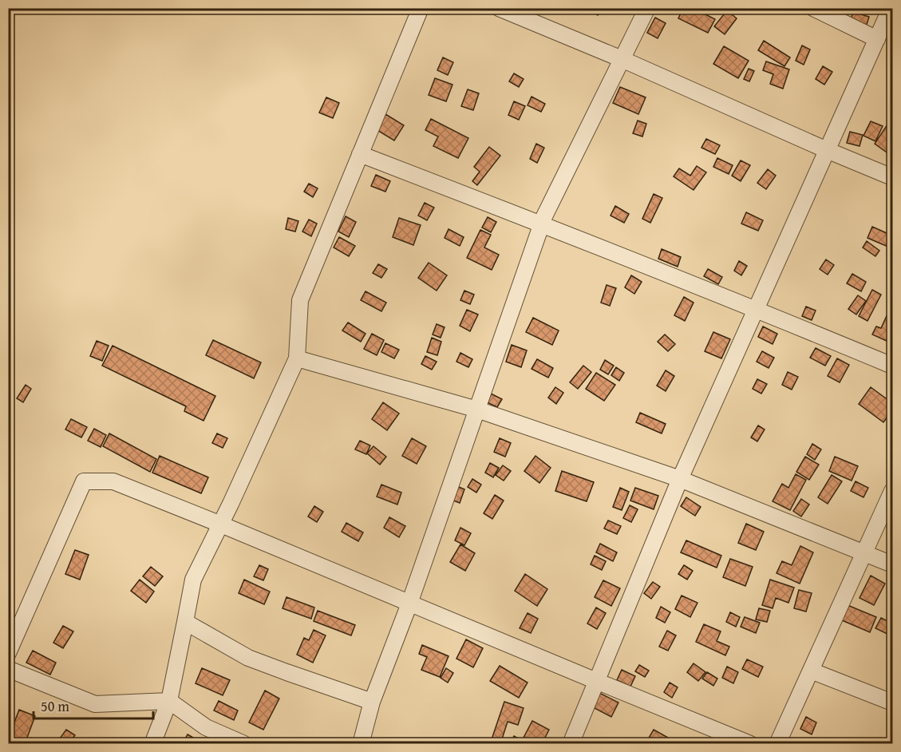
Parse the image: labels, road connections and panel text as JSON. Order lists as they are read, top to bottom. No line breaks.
{"scale_bar":"50 m"}
